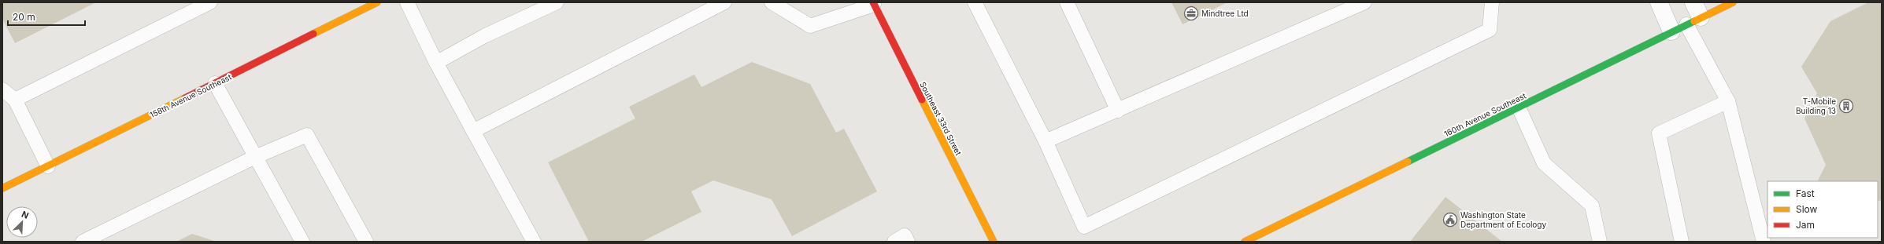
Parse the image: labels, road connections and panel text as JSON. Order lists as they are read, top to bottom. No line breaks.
{"streets":{"street":["158th Avenue Southeast","160th Avenue Southeast","Southeast 33rd Street"]},"places":{"office":["Mindtree Ltd"],"building":["T-Mobile Building 13"],"public building":["Washington State Department of Ecology"]},"legend":["Fast","Slow","Jam"],"scale_bar":"20 m","north":"top right"}
